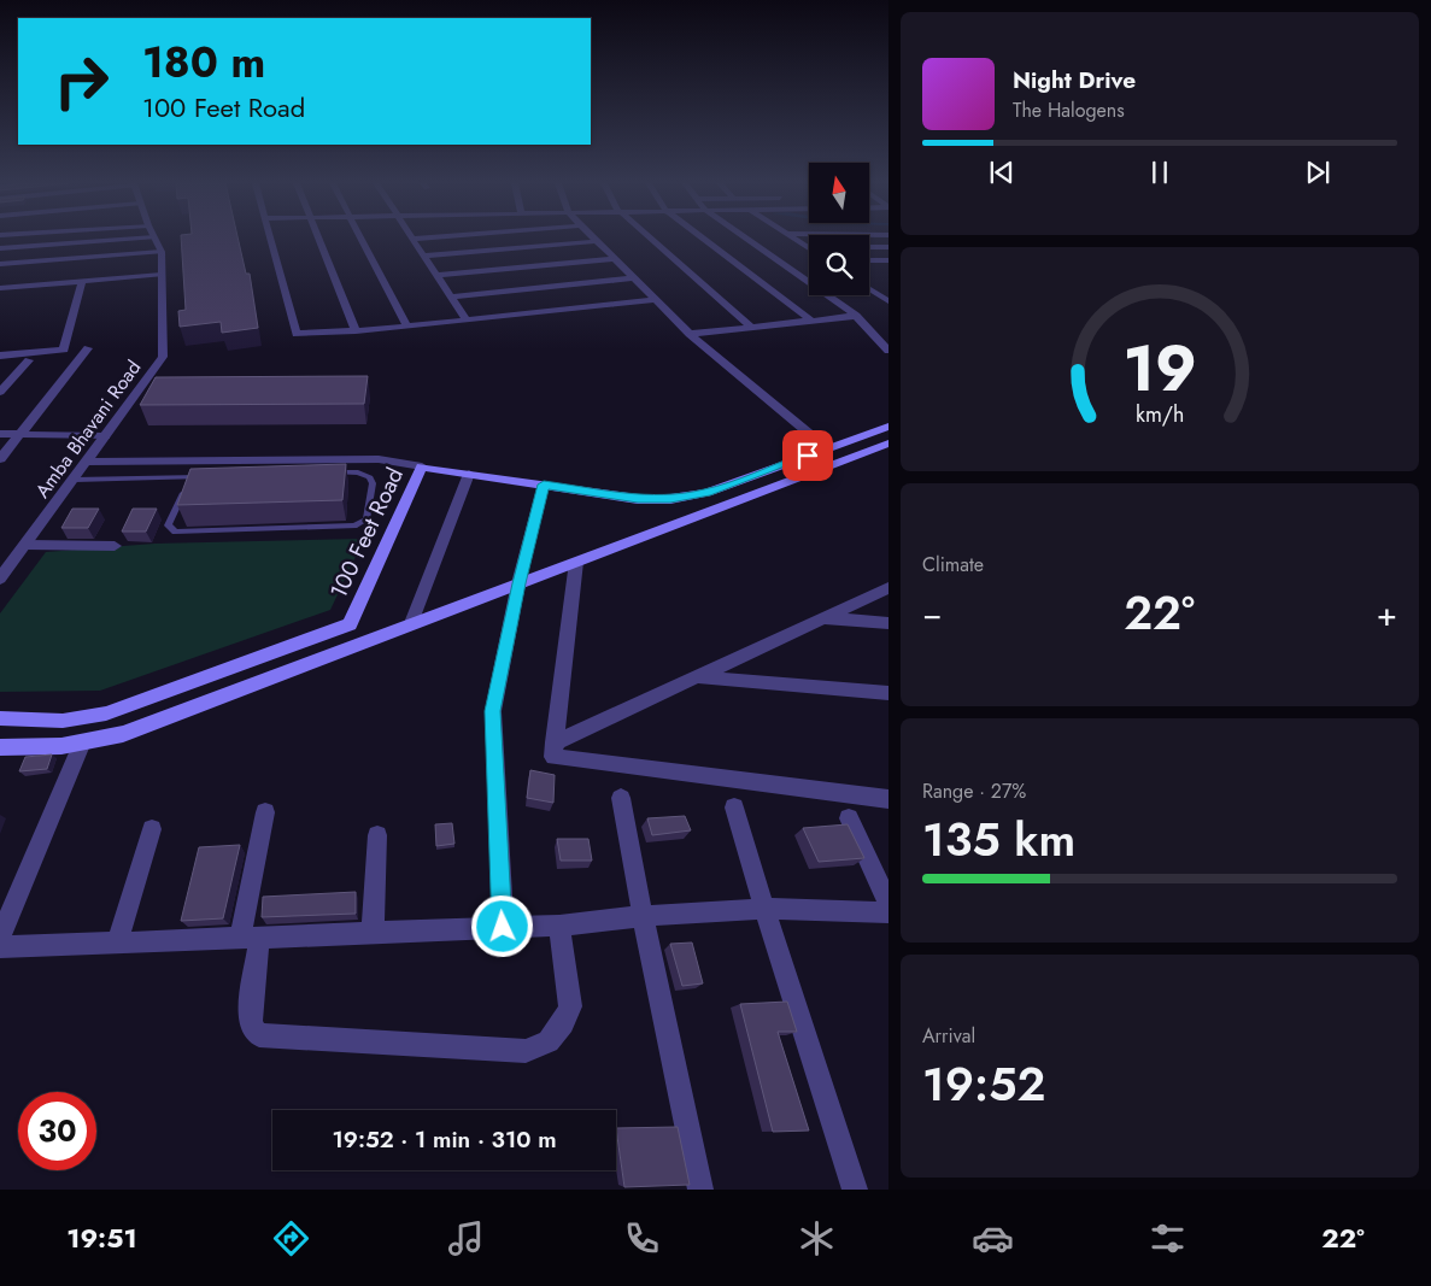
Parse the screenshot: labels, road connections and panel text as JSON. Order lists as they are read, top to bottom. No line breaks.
{"streets":{"main road":["100 Feet Road"],"street":["Amba Bhavani Road"]},"north":"top","page":{"turn":["180 m","100 Feet Road"],"song":["Night Drive","The Halogens"],"tile":["Climate",["Range · 27%","135 km"],["Arrival","19:52"]],"heat":["−","22°","+"],"limit":"30","trip":"19:52 · 1 min · 310 m","tabs":["19:51","22°"],"gauge":["19","km/h"]}}
